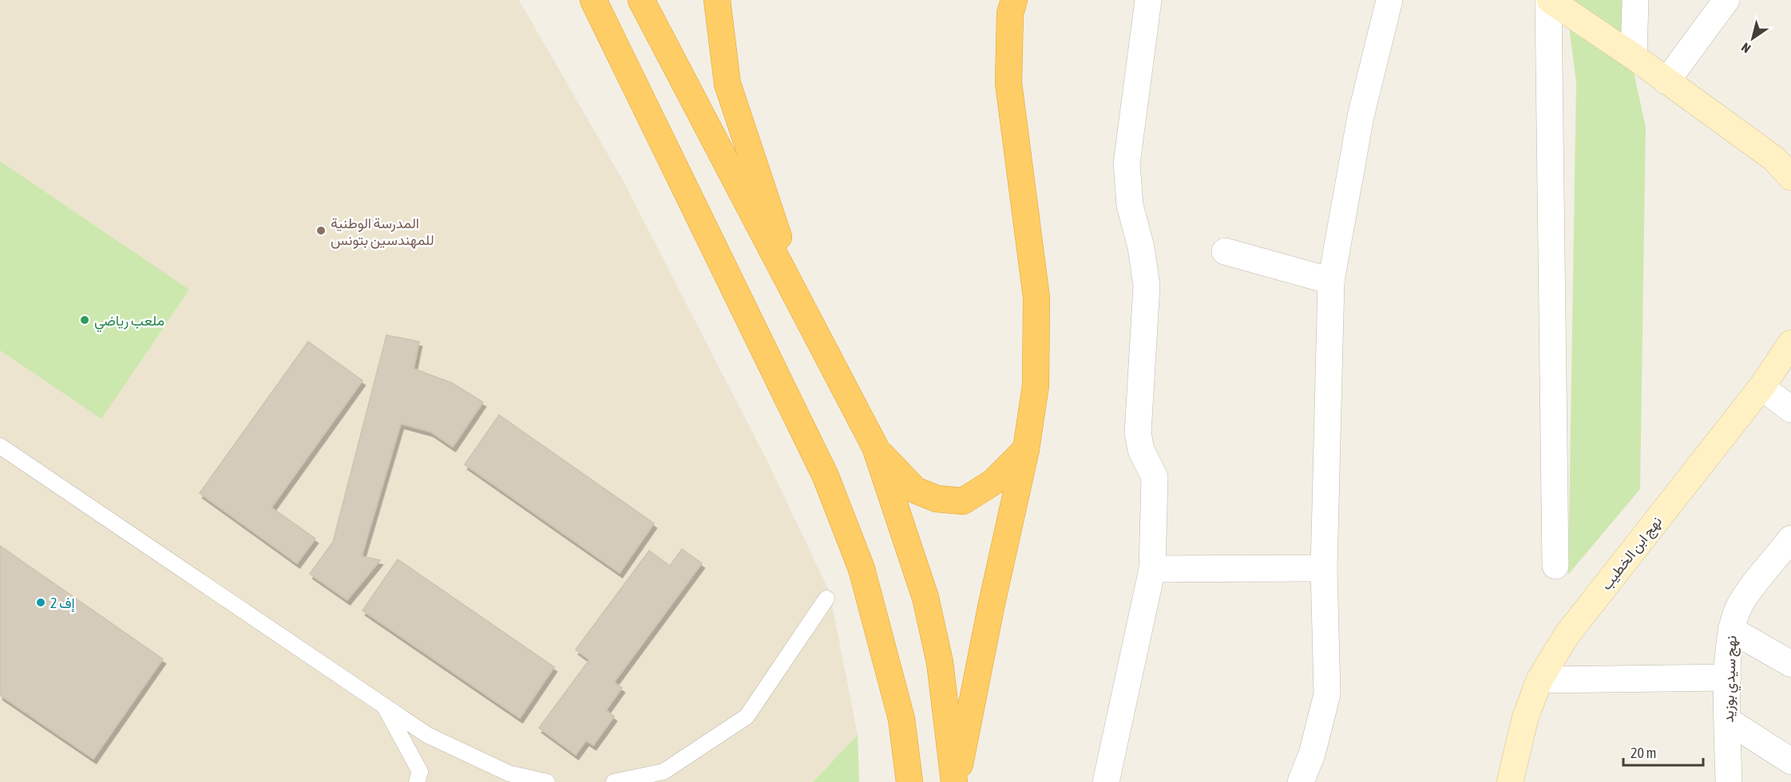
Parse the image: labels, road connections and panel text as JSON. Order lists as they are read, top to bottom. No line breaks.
{"streets":{"street":["نهج ابن الخطيب","نهج سيدي بوزيد"]},"places":["المدرسة الوطنية للمهندسين بتونس","ملعب رياضي","إف 2"],"scale_bar":"20 m","north":"bottom left"}
